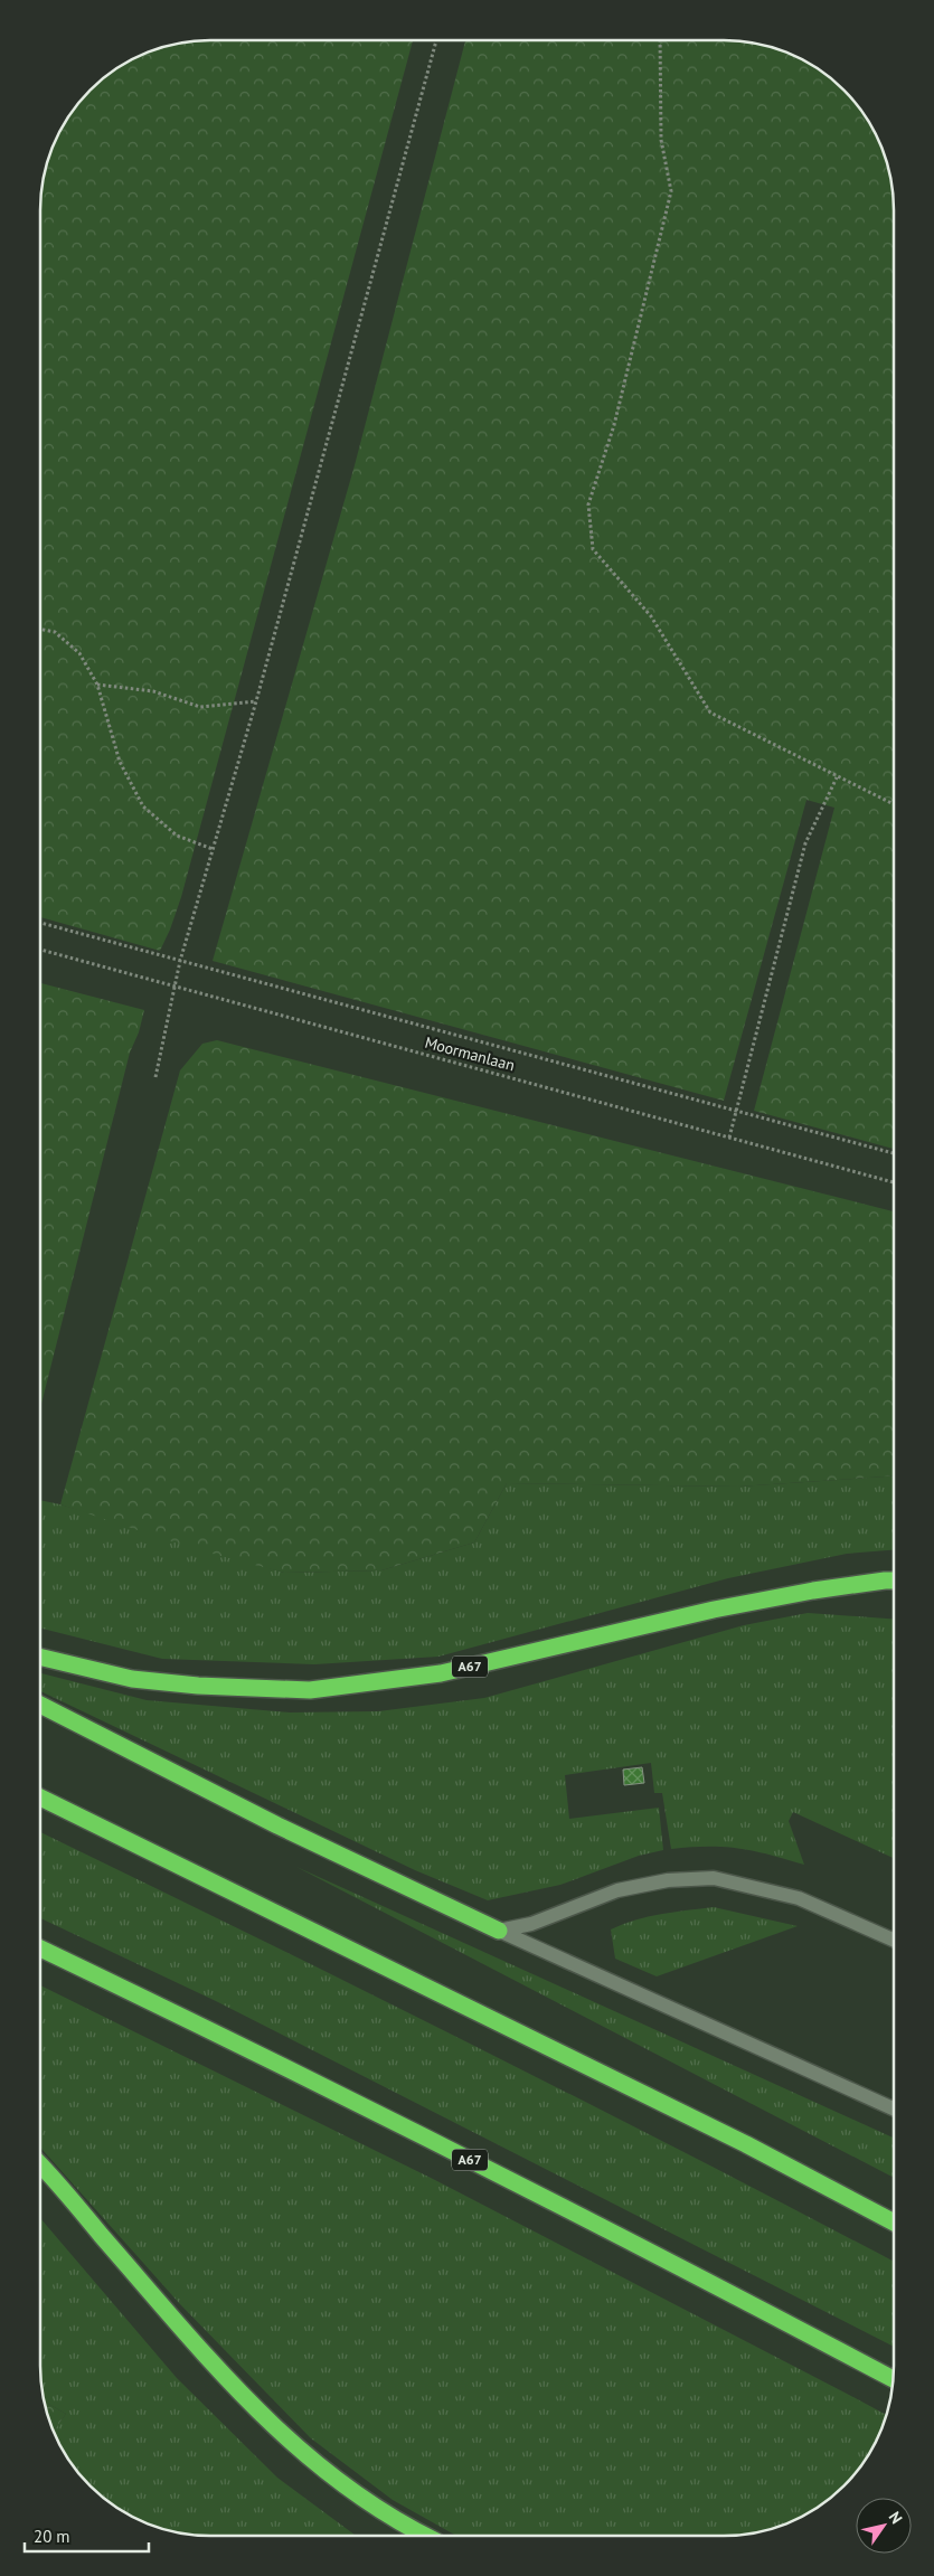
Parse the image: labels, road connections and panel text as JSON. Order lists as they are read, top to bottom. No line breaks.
{"streets":{"highway":["A67"],"path":["Moormanlaan"]},"scale_bar":"20 m","north":"top right"}
